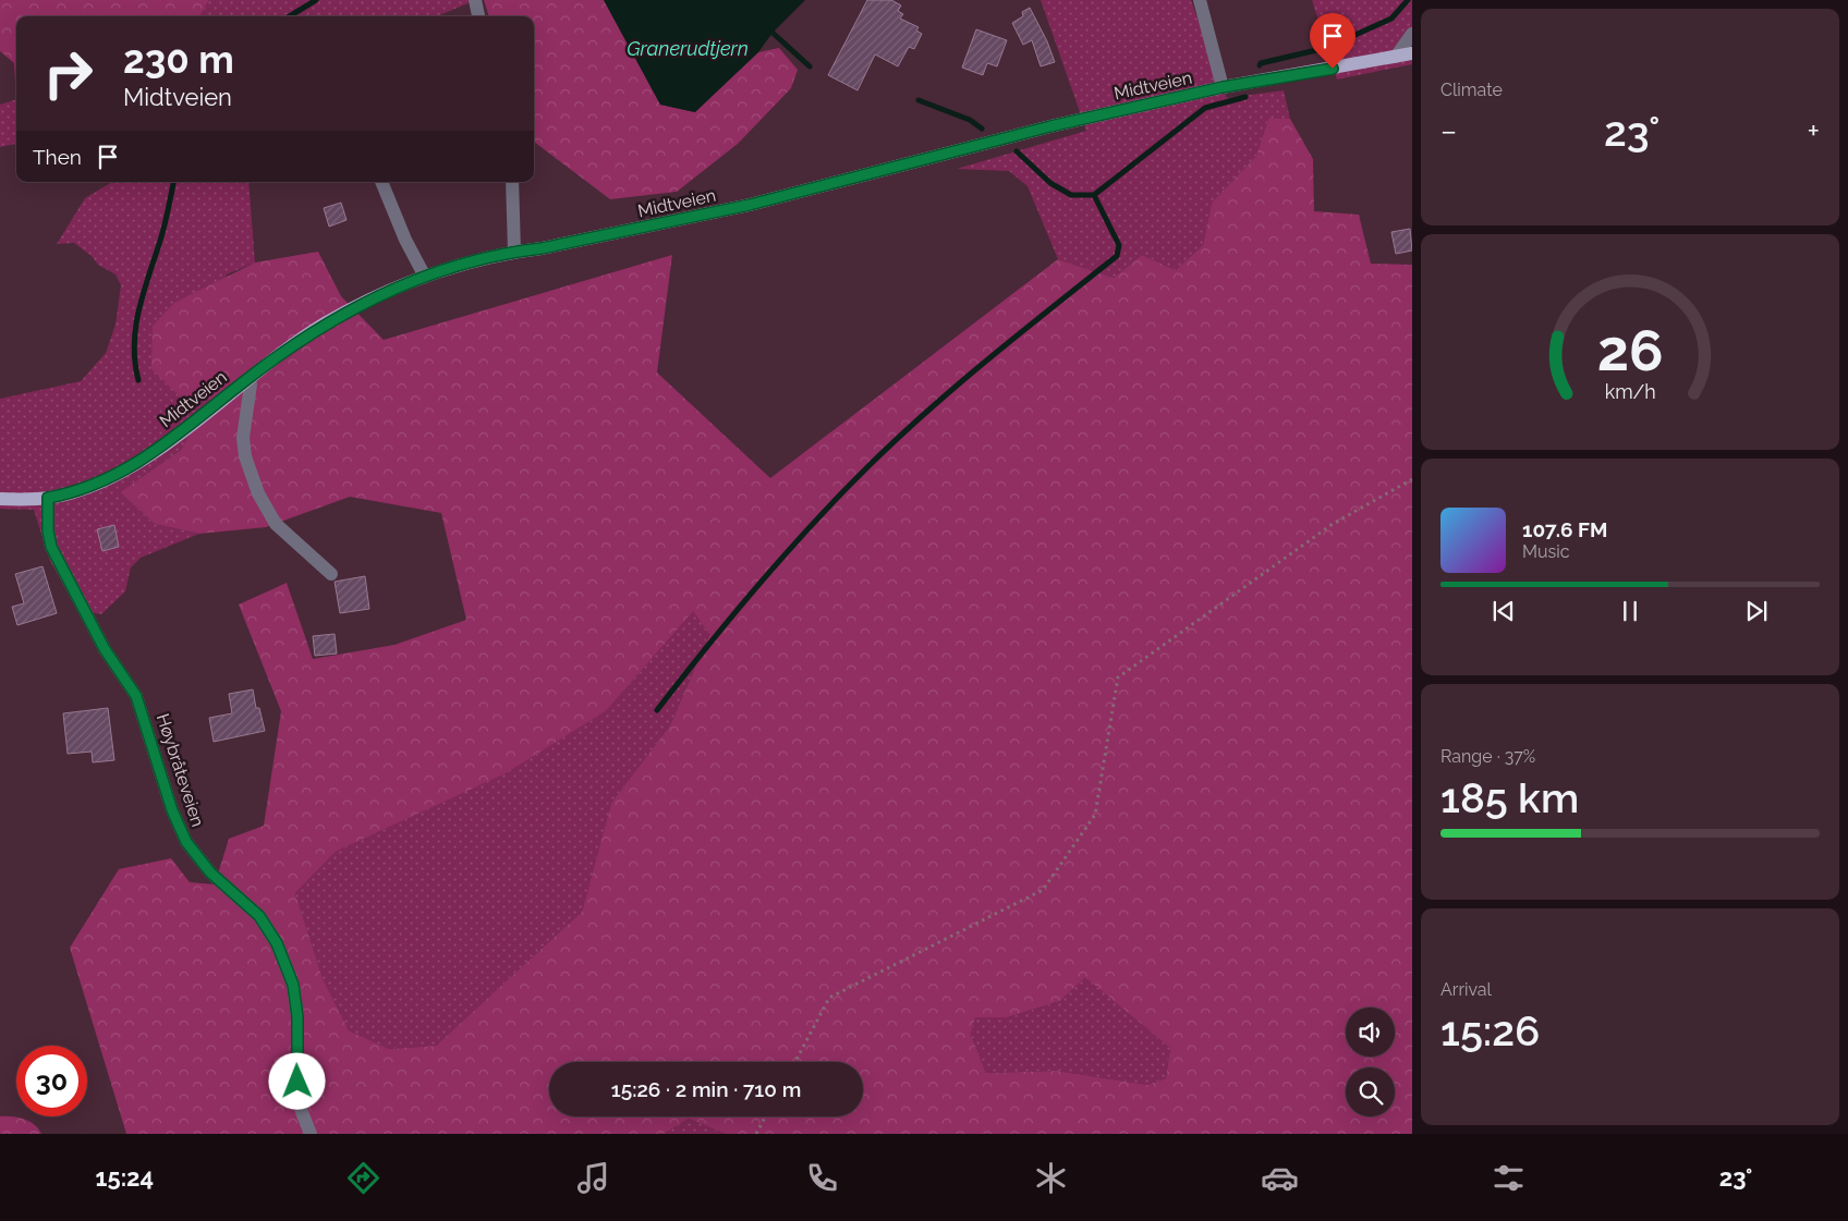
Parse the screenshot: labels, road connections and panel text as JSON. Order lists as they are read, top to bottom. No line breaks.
{"streets":{"main road":["Midtveien"],"street":["Høybråteveien"]},"crossings":[["Midtveien","Høybråteveien"]],"water":["Granerudtjern"],"page":{"tile":["Climate",["Range · 37%","185 km"],["Arrival","15:26"]],"turn":["230 m","Midtveien"],"heat":["−","23°","+"],"then":"Then","song":["107.6 FM","Music"],"limit":"30","trip":"15:26 · 2 min · 710 m","tabs":["15:24","23°"],"gauge":["26","km/h"]}}
